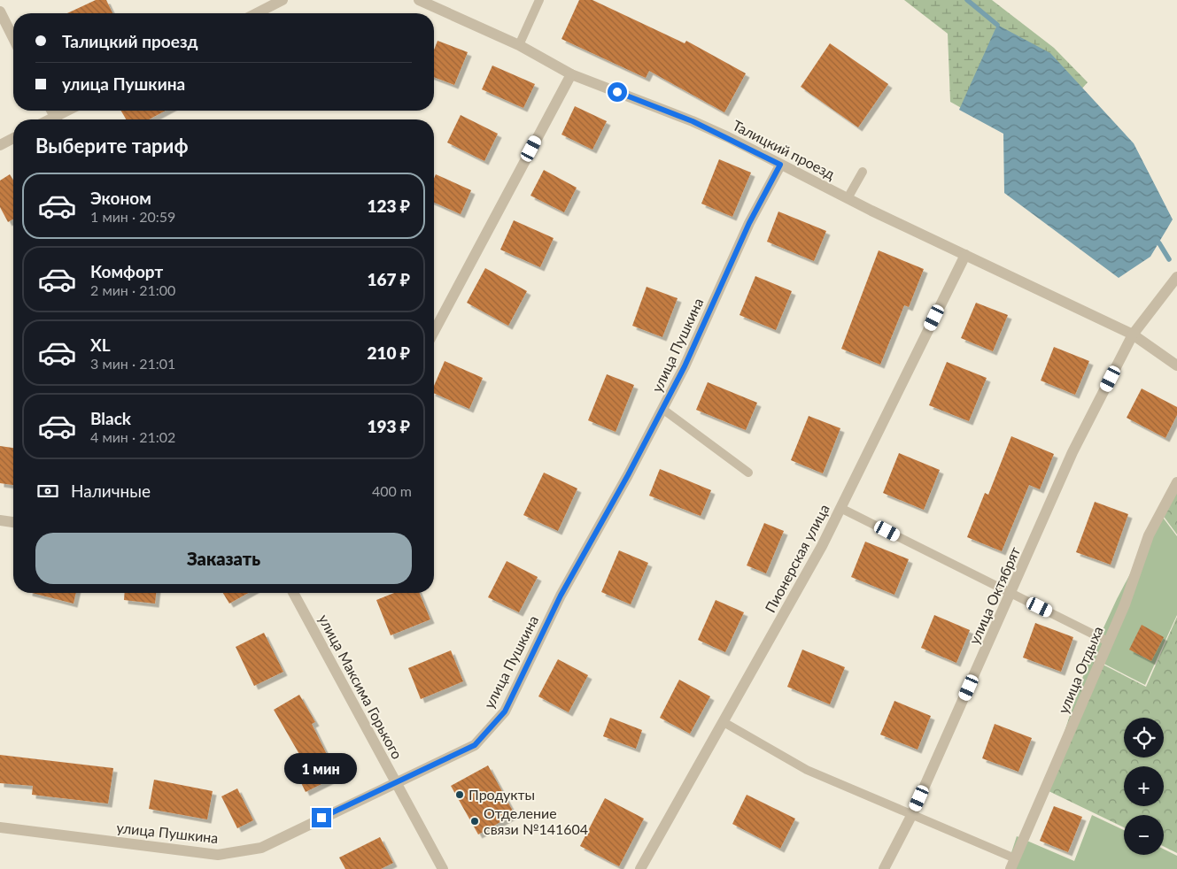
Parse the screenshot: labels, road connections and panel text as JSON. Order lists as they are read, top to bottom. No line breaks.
{"streets":{"street":["Талицкий проезд","улица Пушкина","Пионерская улица","улица Октябрят","улица Отдыха","улица Максима Горького"]},"crossings":[["Талицкий проезд","улица Пушкина"],["Талицкий проезд","Пионерская улица"],["Талицкий проезд","улица Октябрят"],["улица Пушкина","улица Максима Горького"]],"places":["Продукты","Отделение связи №141604"],"page":{"banner":["Талицкий проезд","улица Пушкина"],"heading":"Выберите тариф","list":[{"name":"Эконом","note":"1 мин · 20:59","value":"123 ₽"},{"name":"Комфорт","note":"2 мин · 21:00","value":"167 ₽"},{"name":"XL","note":"3 мин · 21:01","value":"210 ₽"},{"name":"Black","note":"4 мин · 21:02","value":"193 ₽"}],"pay":["Наличные","400 m"],"buttons":"Заказать","map_buttons":["+","−"],"bubble":"1 мин"}}
